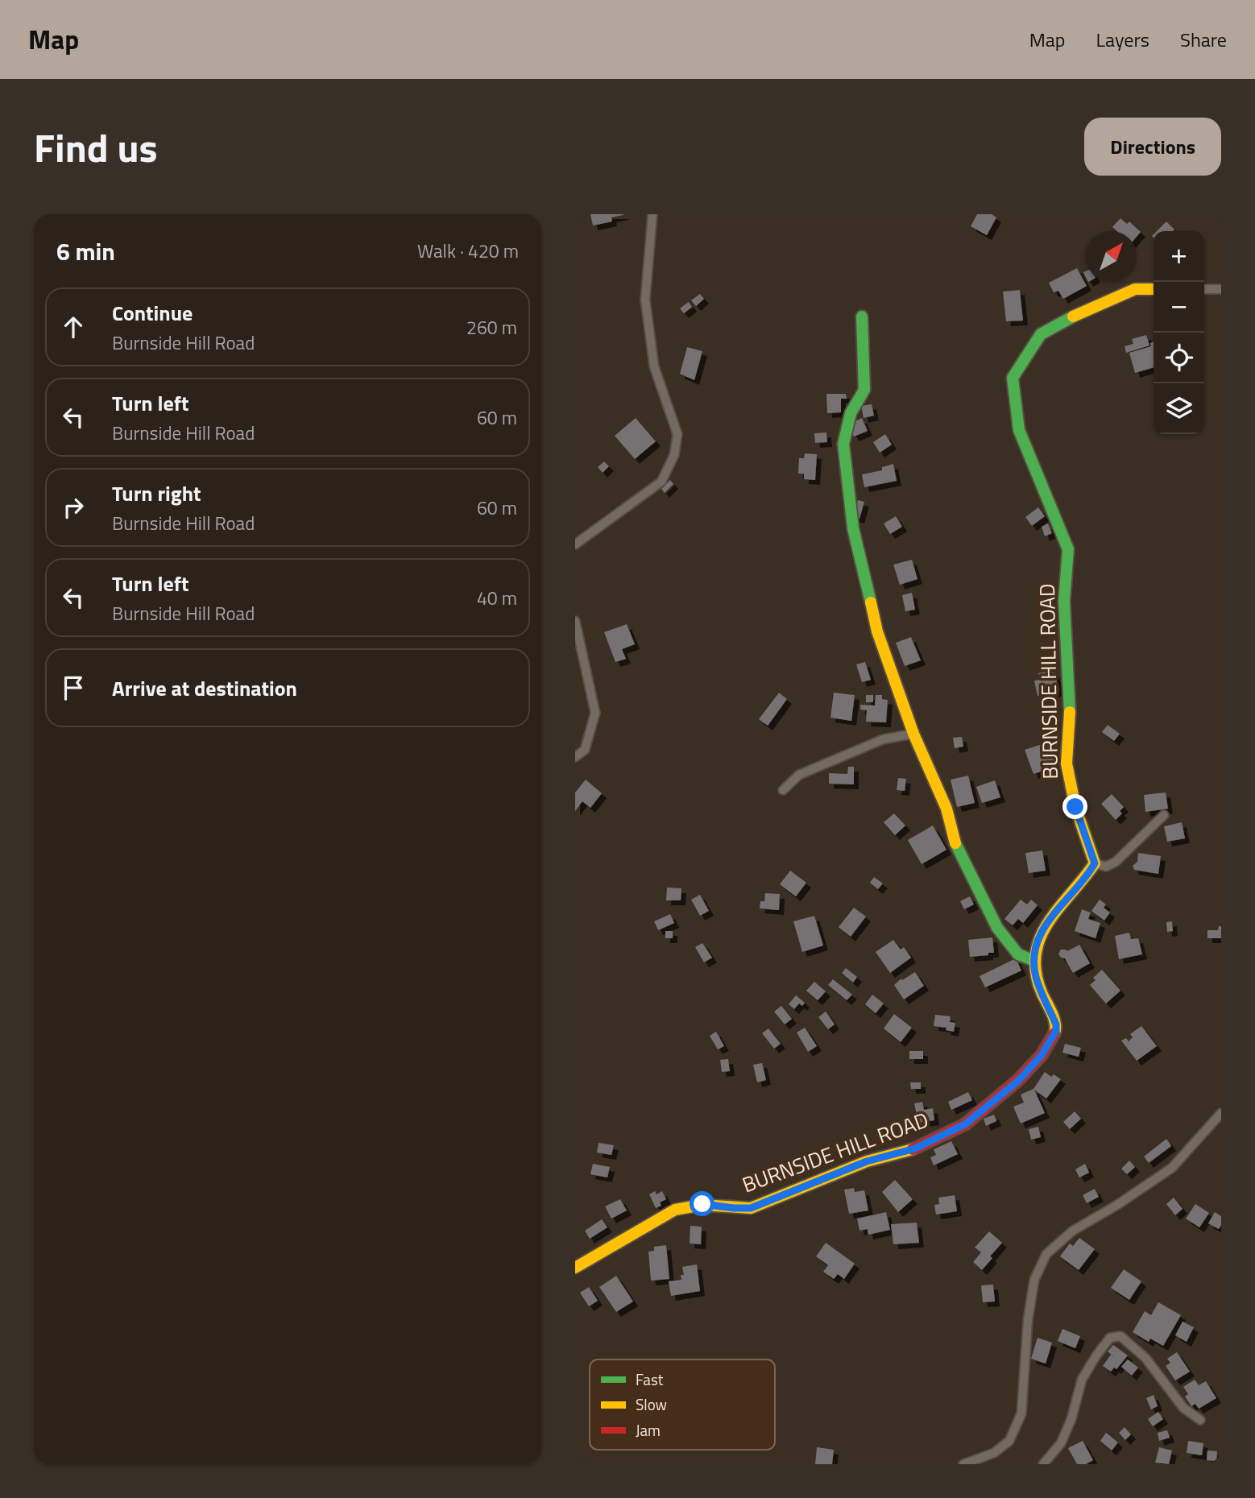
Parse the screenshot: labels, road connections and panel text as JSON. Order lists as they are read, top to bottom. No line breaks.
{"streets":{"street":["BURNSIDE HILL ROAD"]},"legend":["Fast","Slow","Jam"],"north":"top right","page":{"header":"Map","nav":["Map","Layers","Share"],"title":"Find us","buttons":"Directions","heading":["6 min","Walk · 420 m"],"map_buttons":["+","−"],"list":[["Continue","Burnside Hill Road","260 m"],["Turn left","Burnside Hill Road","60 m"],["Turn right","Burnside Hill Road","60 m"],["Turn left","Burnside Hill Road","40 m"],"Arrive at destination"]}}
